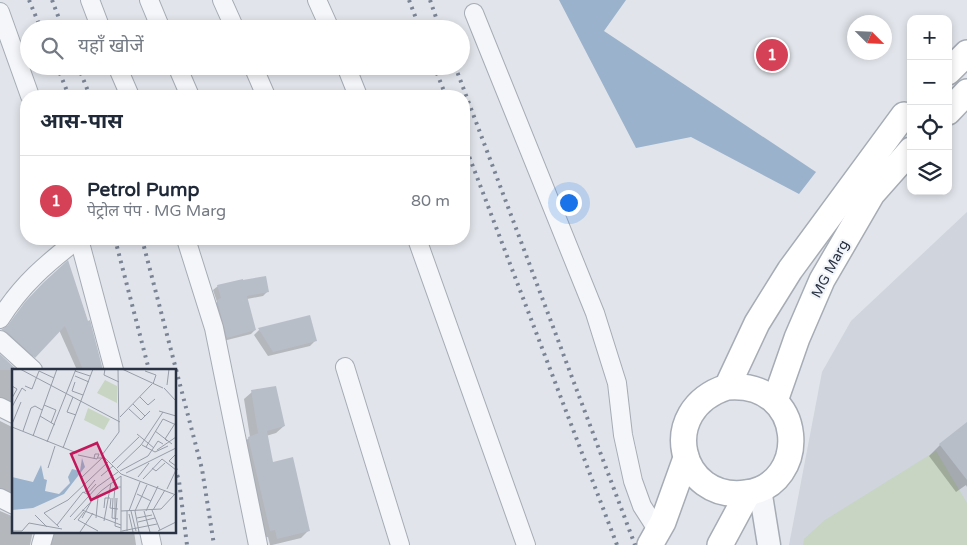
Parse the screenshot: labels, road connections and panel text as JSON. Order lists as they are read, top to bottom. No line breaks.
{"streets":{"main road":["MG Marg"]},"north":"bottom right","page":{"map_buttons":["+","−"],"search":"यहाँ खोजें","pins":"1","heading":"आस-पास","list":[{"mark":"1","name":"Petrol Pump","note":"पेट्रोल पंप · MG Marg","value":"80 m"}]}}
